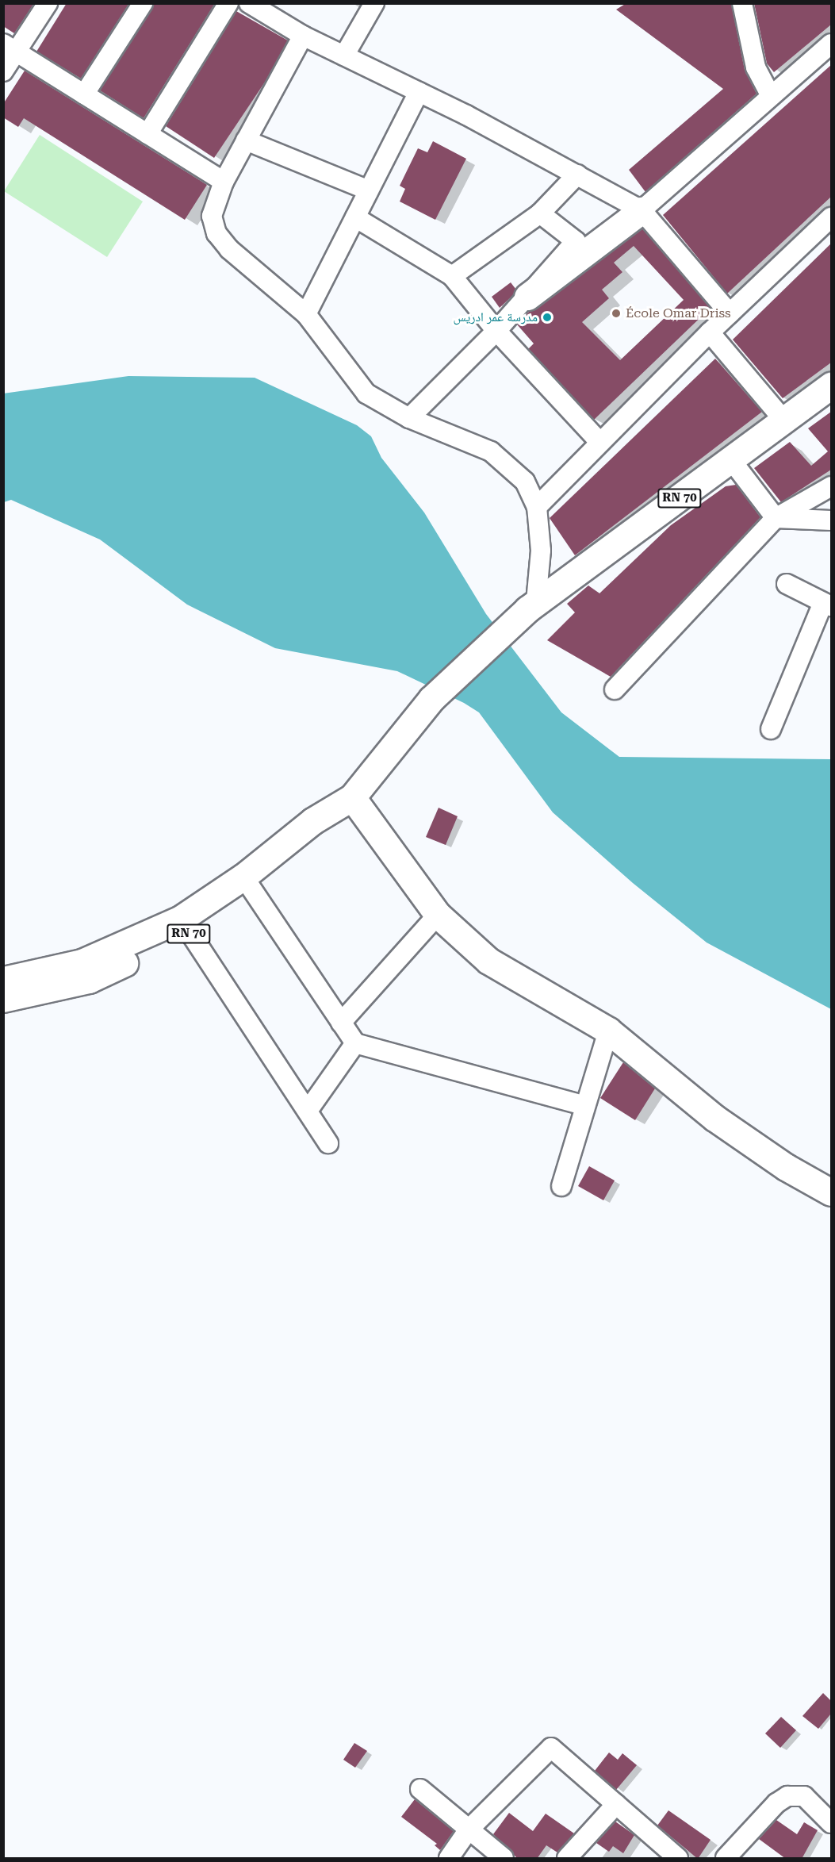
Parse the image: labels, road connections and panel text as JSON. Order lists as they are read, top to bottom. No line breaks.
{"streets":{"main road":["RN 70"]},"places":["École Omar Driss","مدرسة عمر ادريس"]}
